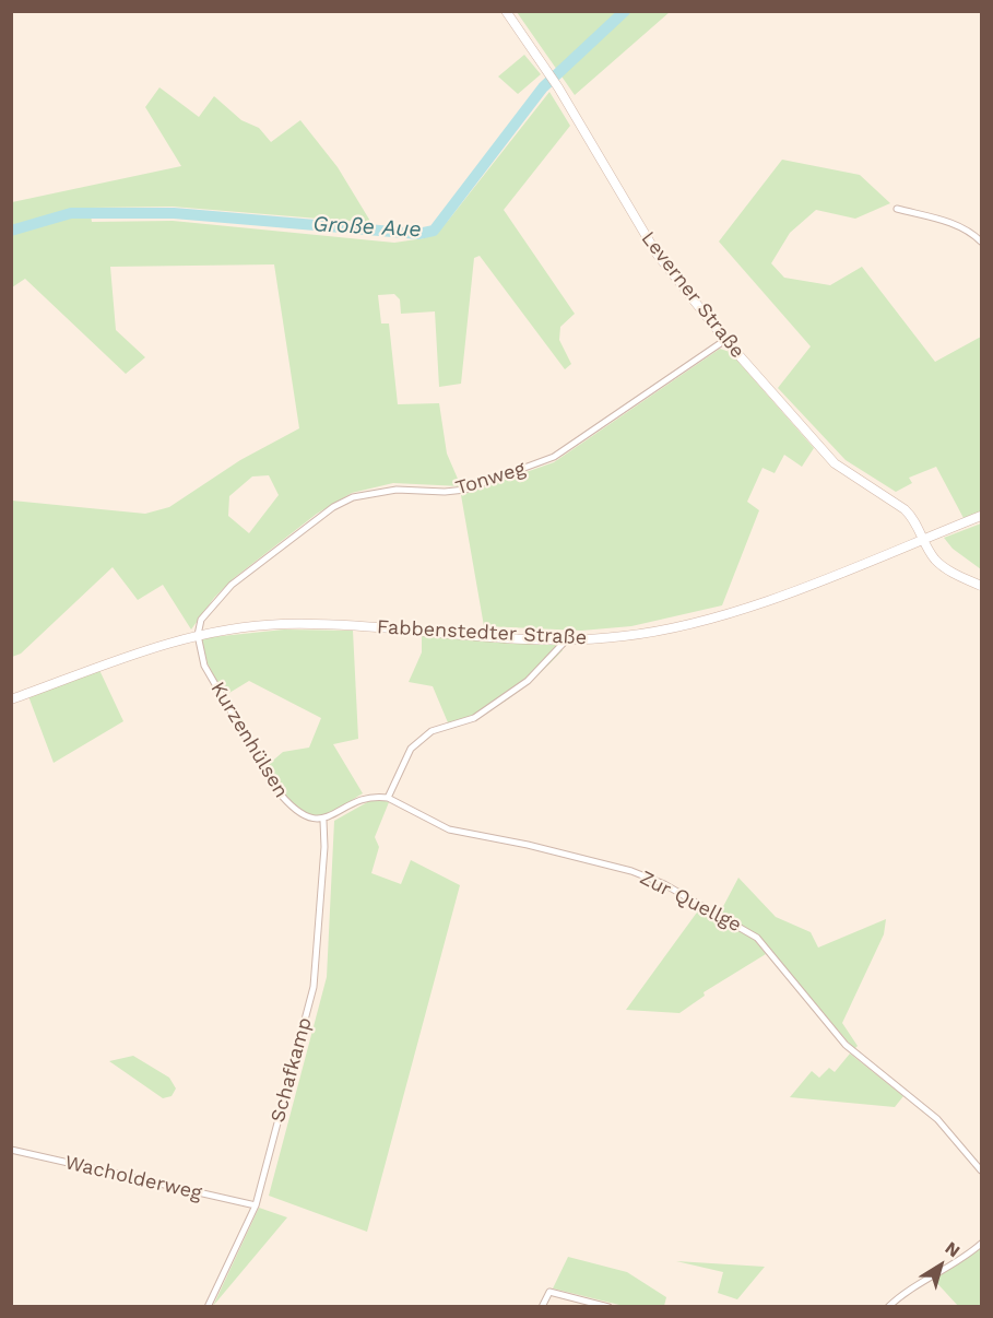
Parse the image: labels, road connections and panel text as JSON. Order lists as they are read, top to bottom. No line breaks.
{"streets":{"street":["Leverner Straße","Tonweg","Fabbenstedter Straße","Kurzenhülsen","Zur Quellge","Schafkamp","Wacholderweg"]},"crossings":[["Leverner Straße","Tonweg"],["Leverner Straße","Fabbenstedter Straße"],["Tonweg","Fabbenstedter Straße"],["Tonweg","Kurzenhülsen"],["Fabbenstedter Straße","Kurzenhülsen"],["Kurzenhülsen","Schafkamp"],["Schafkamp","Wacholderweg"]],"water":["Große Aue"],"north":"top right"}
